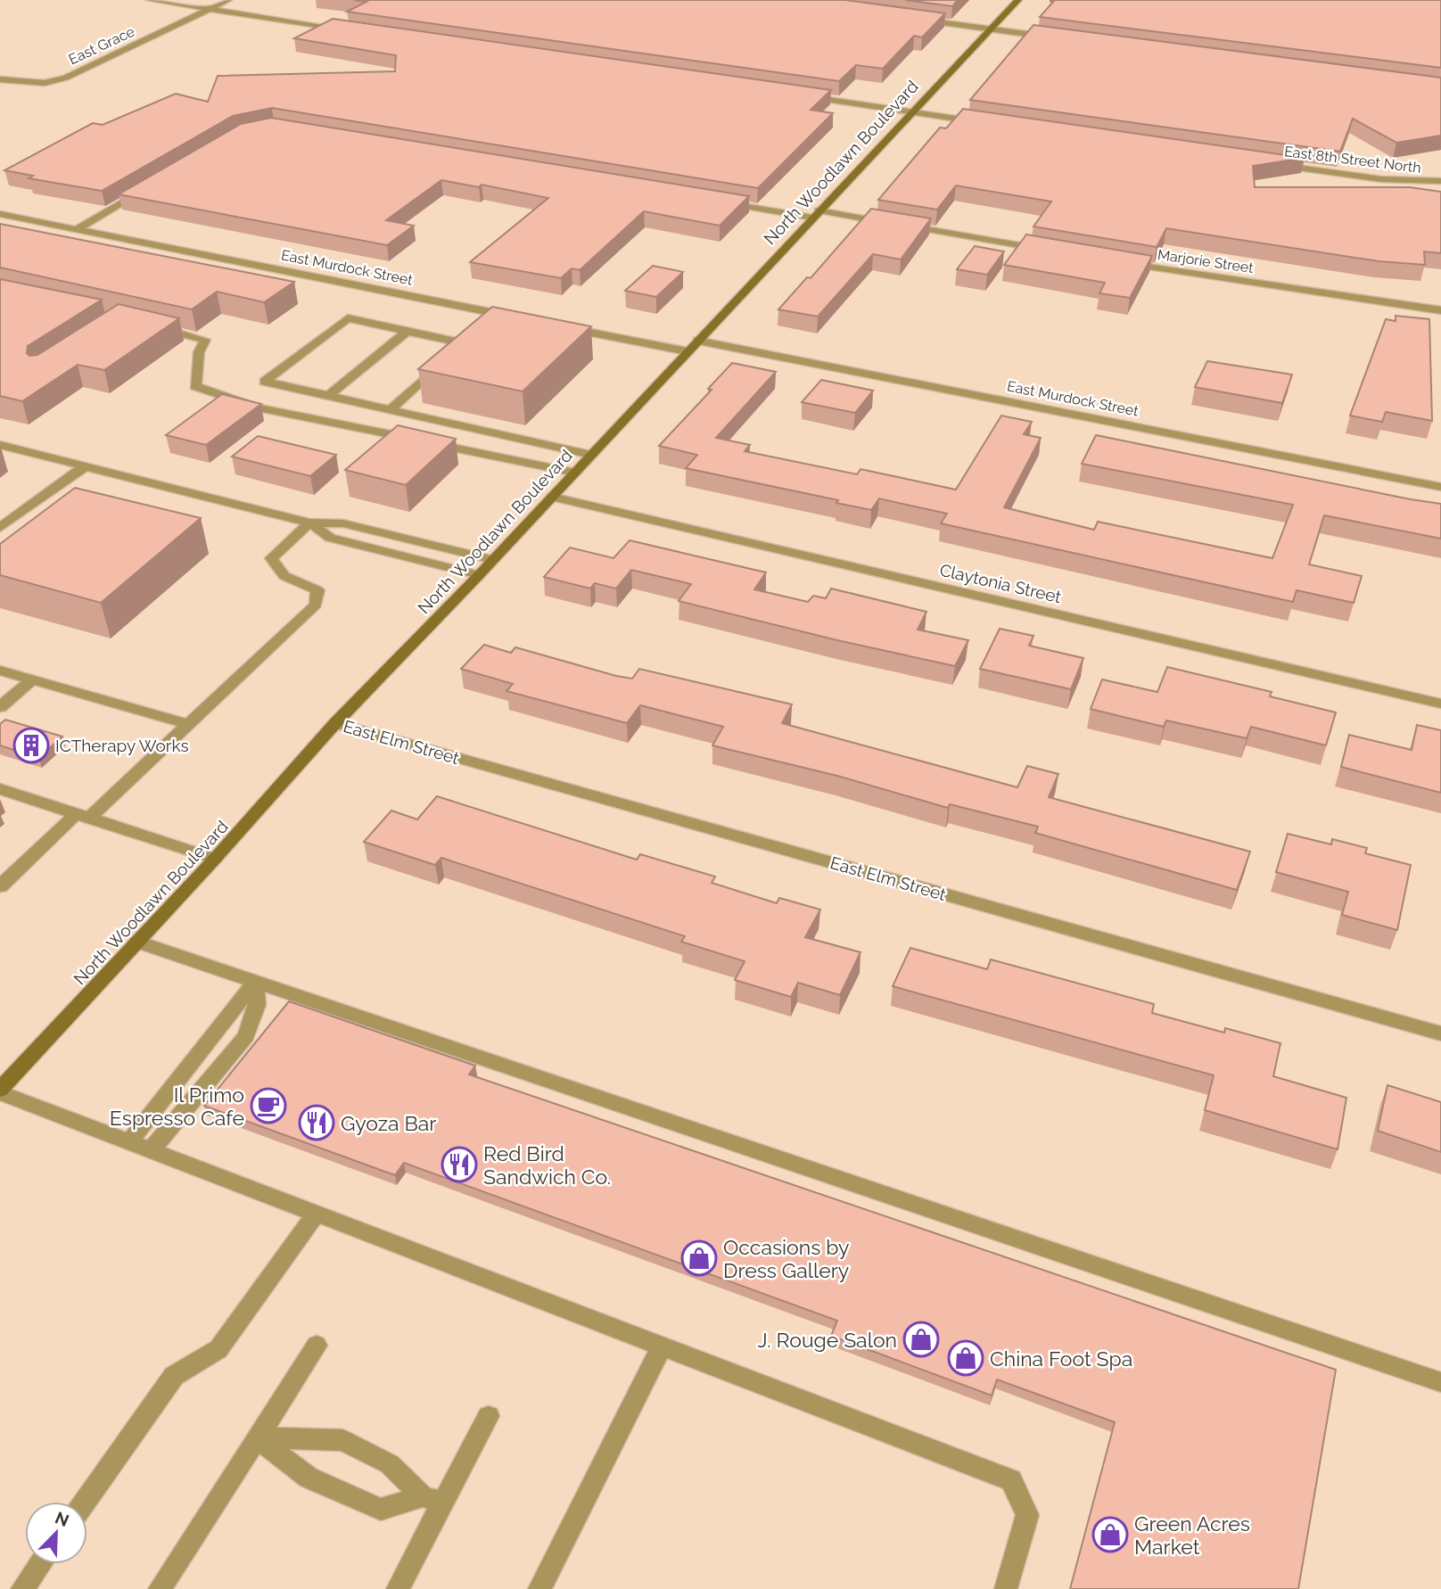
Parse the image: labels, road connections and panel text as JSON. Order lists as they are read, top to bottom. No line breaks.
{"streets":{"main road":["North Woodlawn Boulevard"],"street":["East Grace","East 8th Street North","Marjorie Street","East Murdock Street","Claytonia Street","East Elm Street"]},"crossings":[["North Woodlawn Boulevard","East Murdock Street"],["North Woodlawn Boulevard","Claytonia Street"],["North Woodlawn Boulevard","East Elm Street"]],"places":{"building":["ICTherapy Works"],"cafe":["Il Primo Espresso Cafe"],"restaurant":["Gyoza Bar","Red Bird Sandwich Co."],"shop":["Occasions by Dress Gallery","J. Rouge Salon","China Foot Spa","Green Acres Market"]},"north":"top right"}
